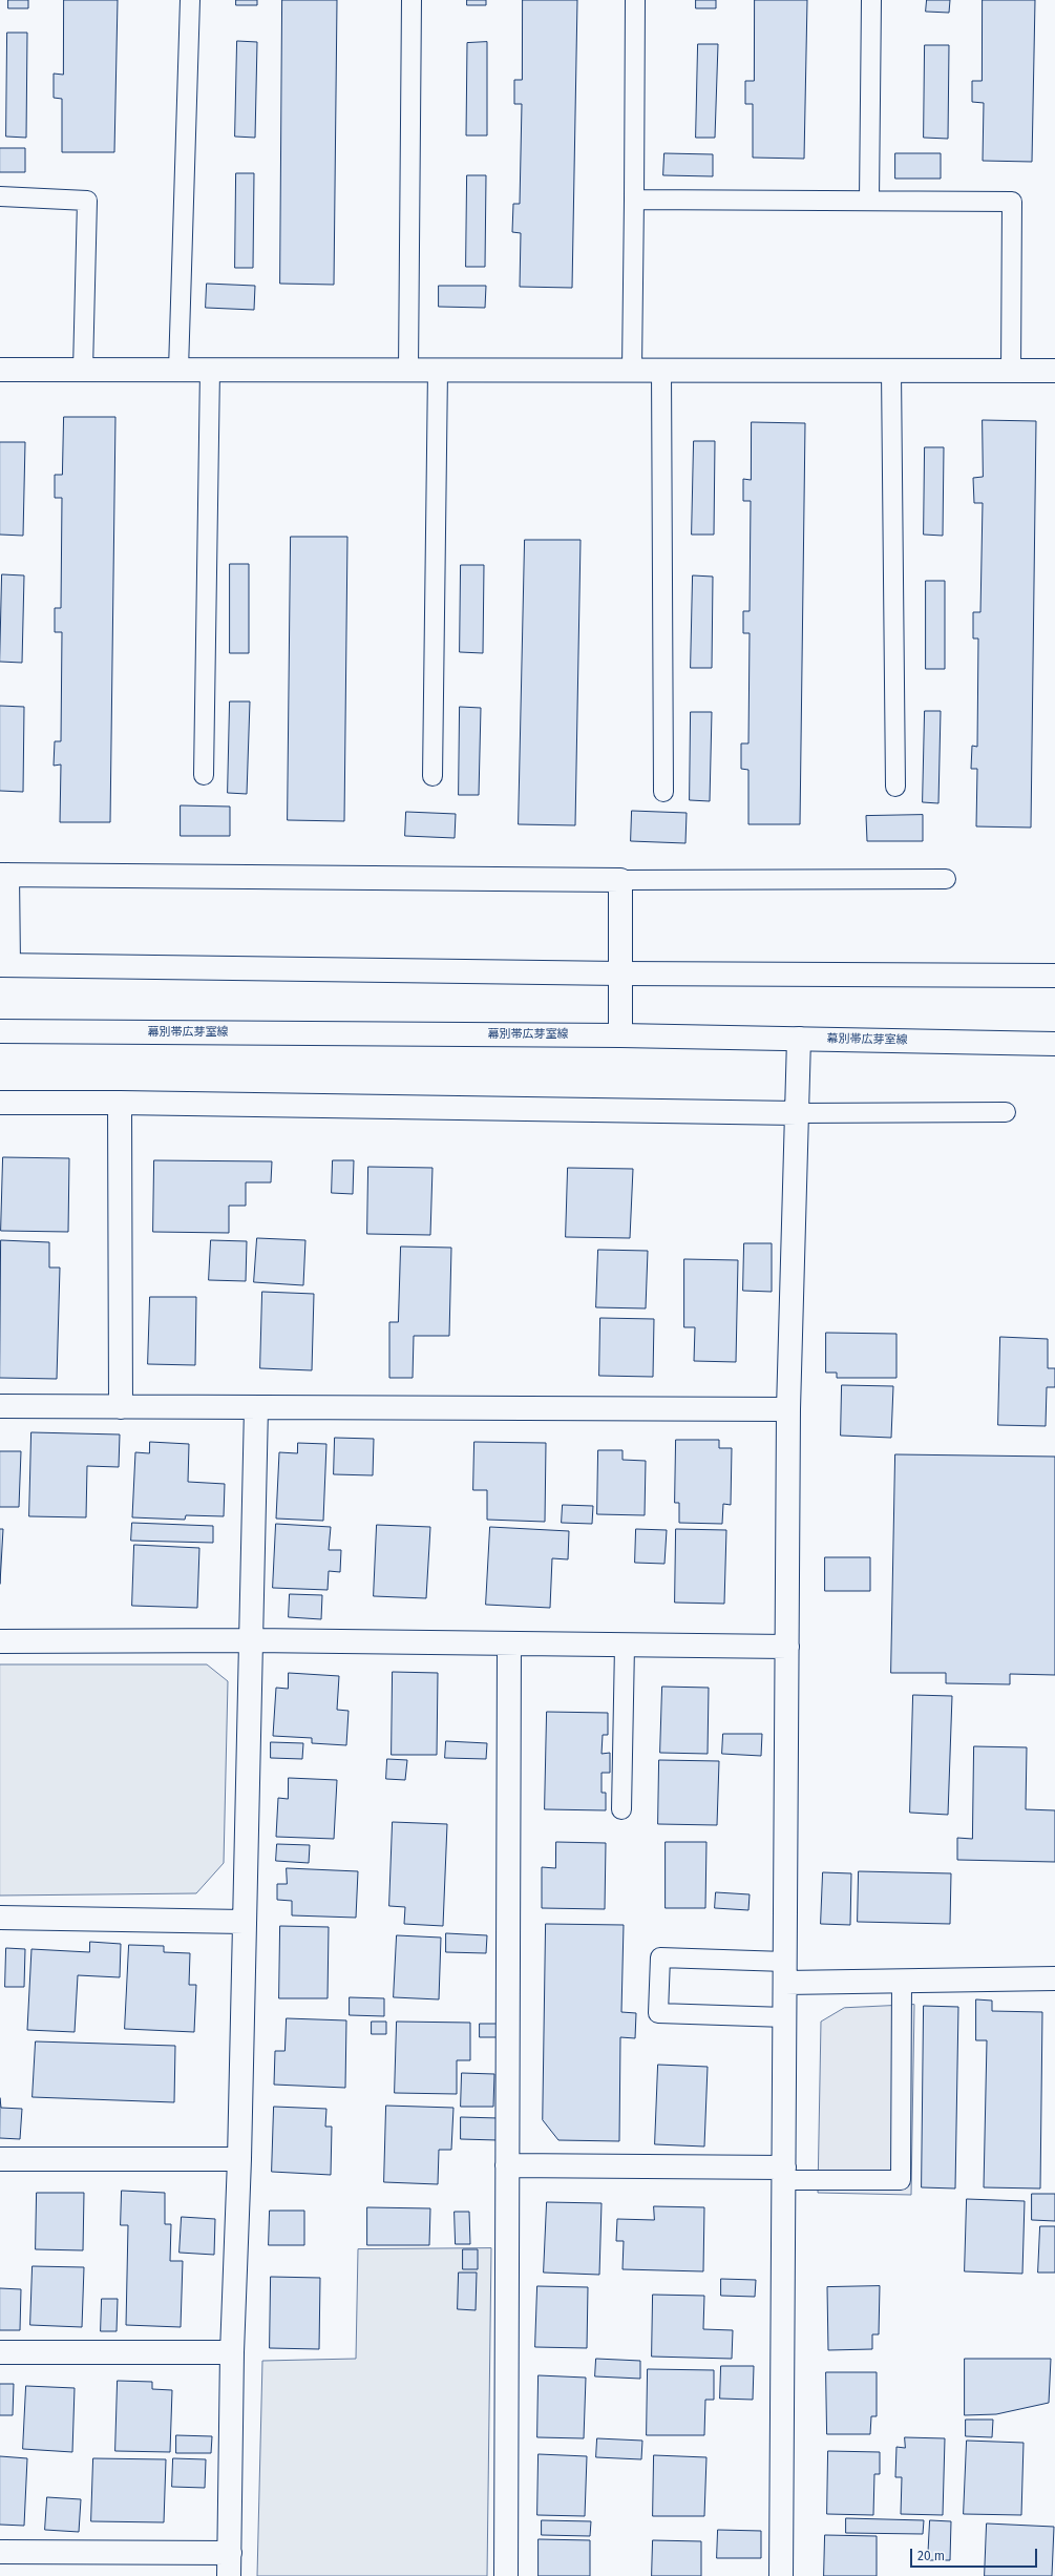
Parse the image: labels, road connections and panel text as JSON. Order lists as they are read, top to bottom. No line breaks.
{"streets":{"street":["幕別帯広芽室線"]},"scale_bar":"20 m"}
